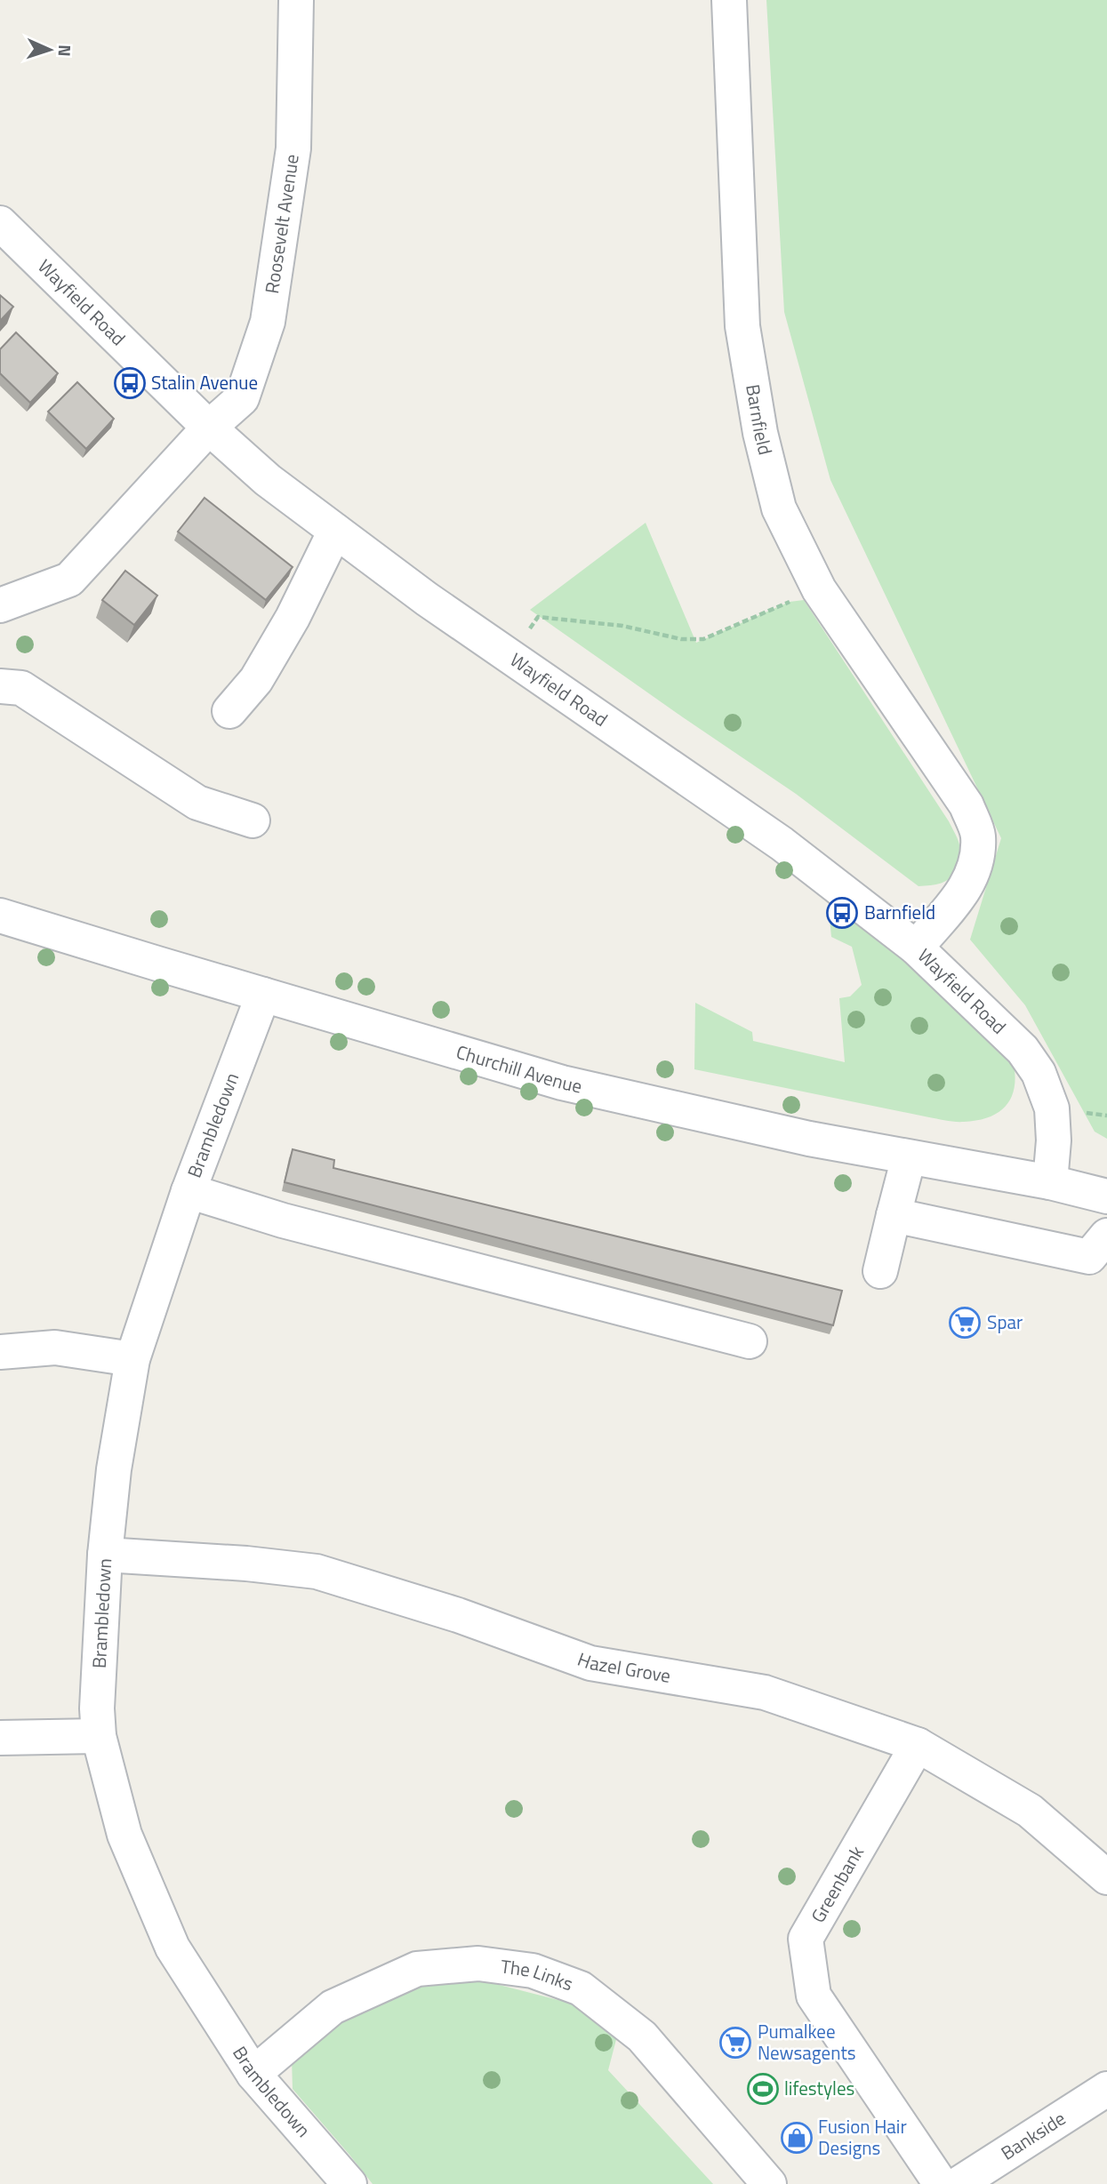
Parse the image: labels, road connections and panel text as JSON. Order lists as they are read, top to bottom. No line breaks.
{"streets":{"street":["Roosevelt Avenue","Wayfield Road","Barnfield","Churchill Avenue","Brambledown","Hazel Grove","Greenbank","The Links","Bankside"]},"crossings":[["Roosevelt Avenue","Wayfield Road"],["Wayfield Road","Barnfield"],["Wayfield Road","Churchill Avenue"],["Churchill Avenue","Brambledown"],["Brambledown","Hazel Grove"],["Brambledown","The Links"],["Hazel Grove","Greenbank"]],"places":{"bus stop":["Stalin Avenue","Barnfield"],"supermarket":["Spar","Pumalkee Newsagents"],"sports":["lifestyles"],"shop":["Fusion Hair Designs"]},"north":"right"}
